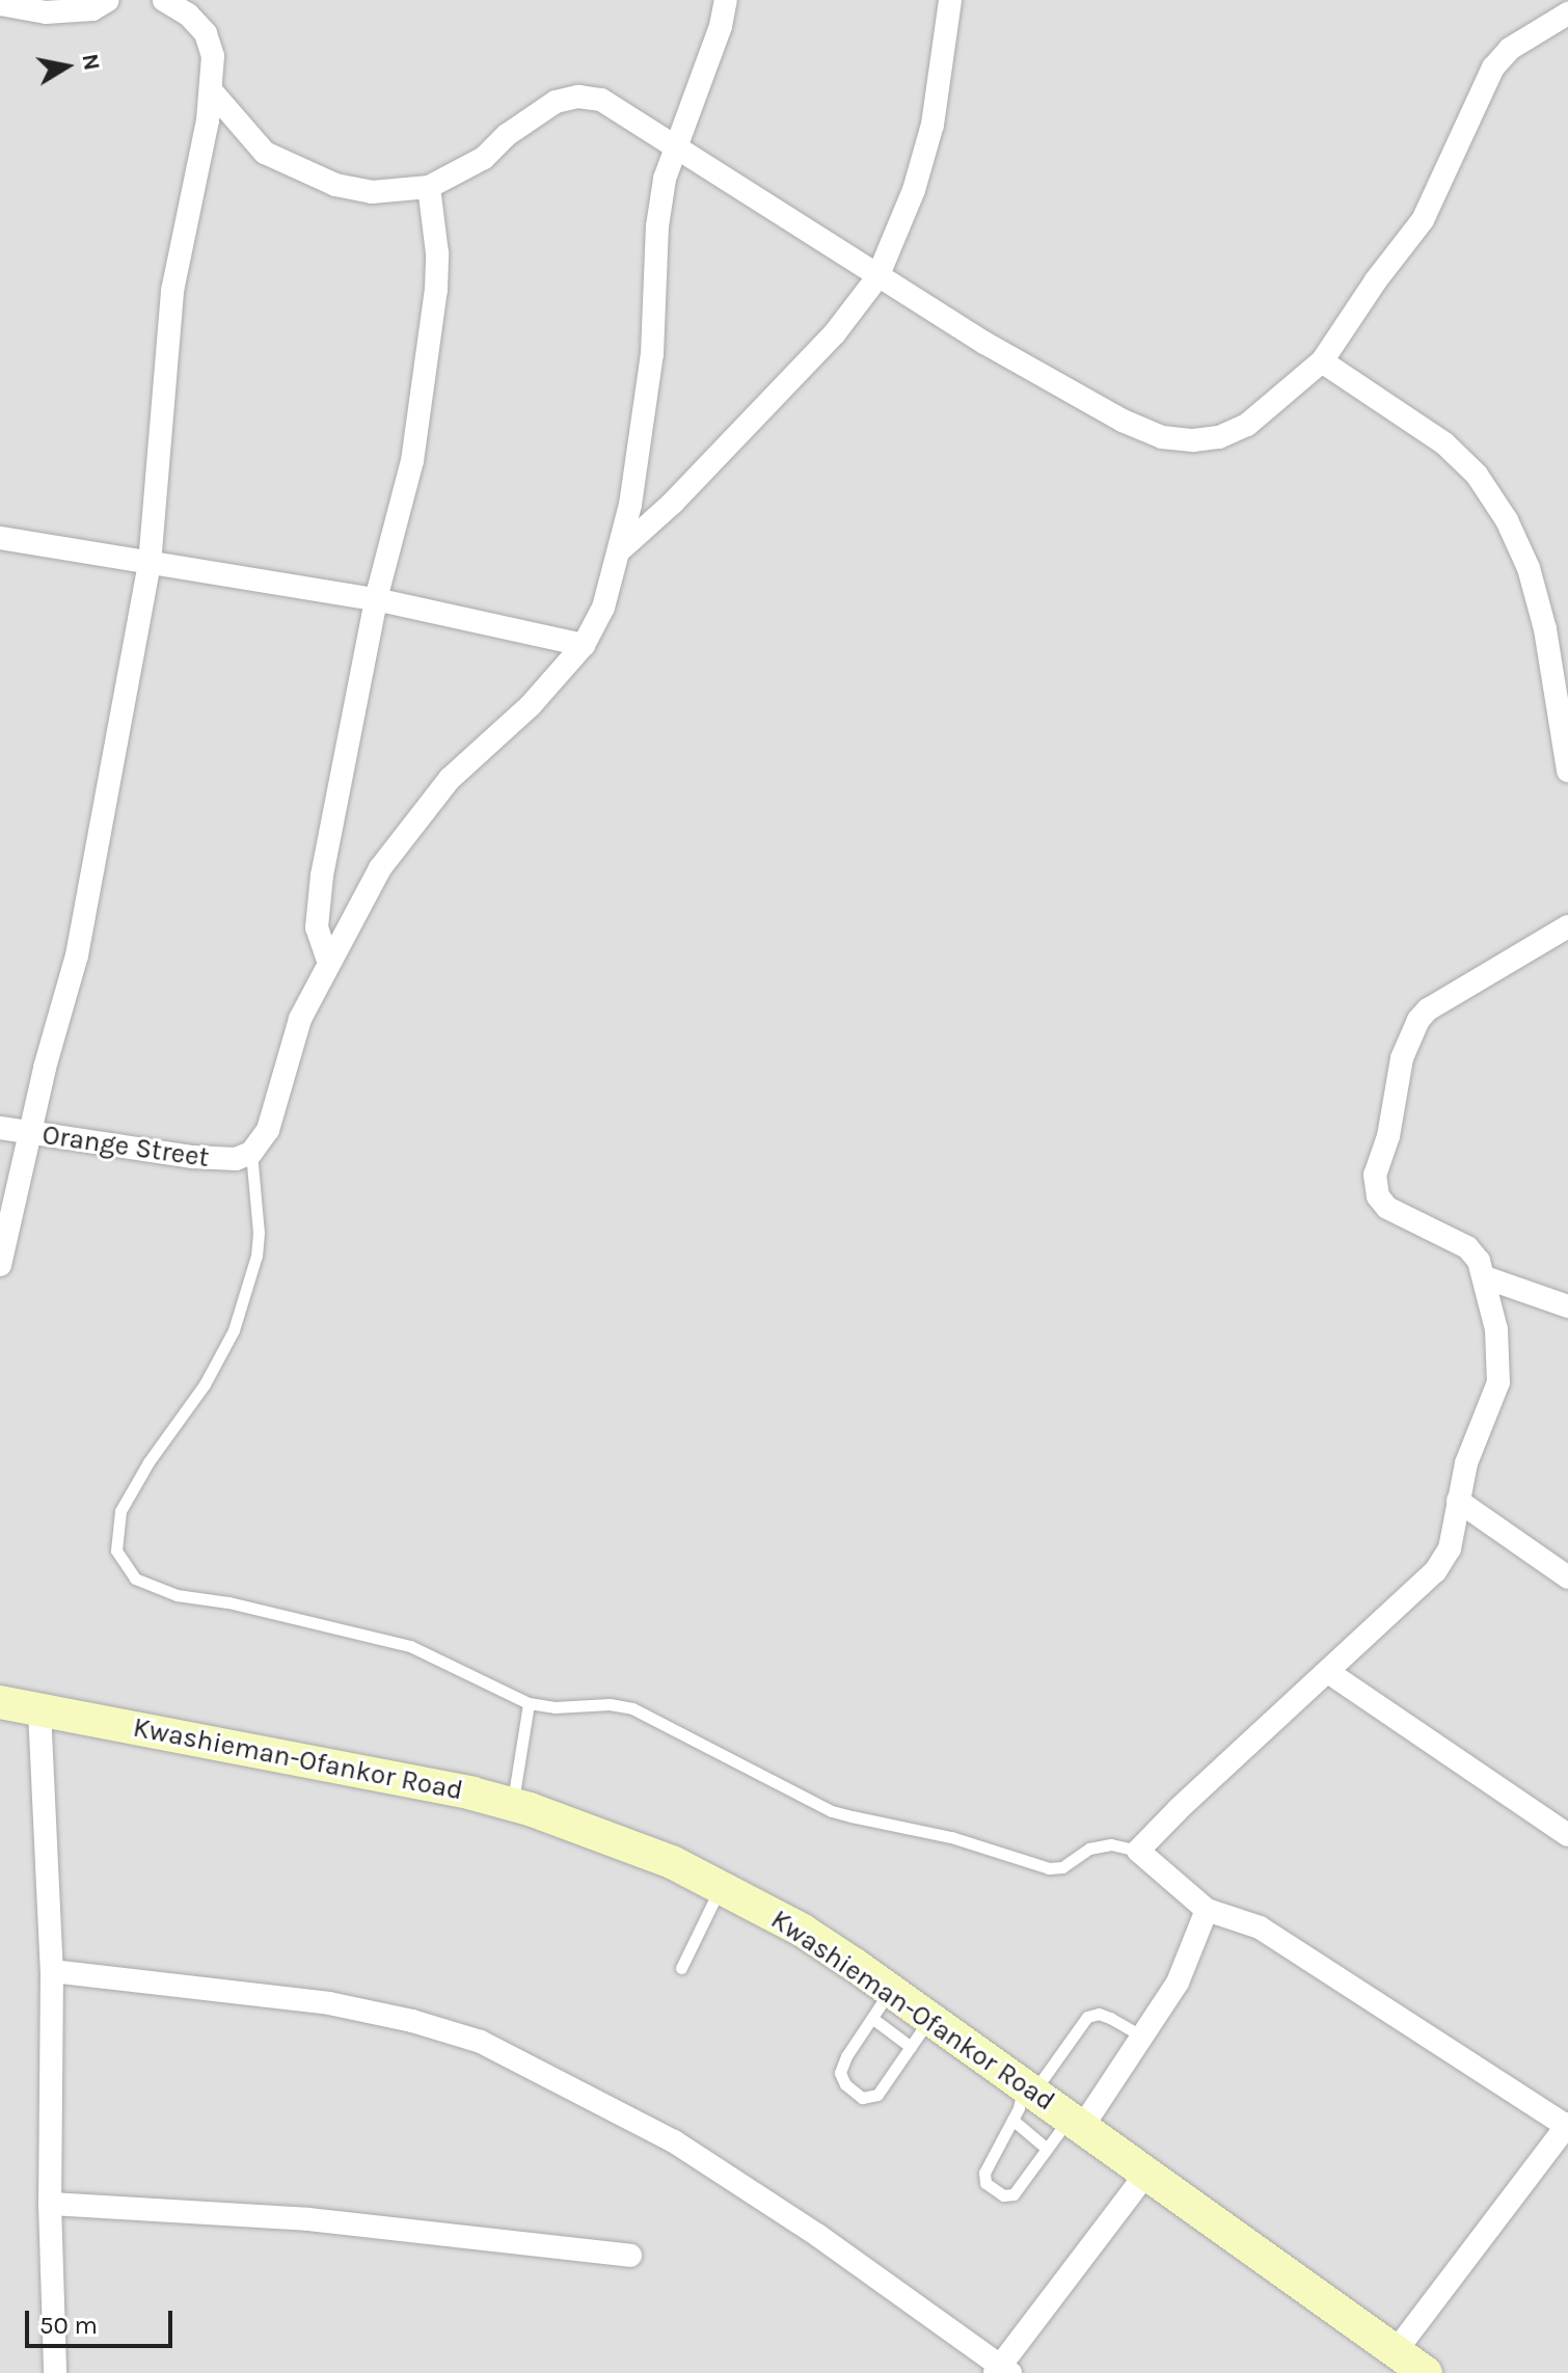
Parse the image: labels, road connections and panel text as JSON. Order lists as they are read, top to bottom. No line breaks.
{"streets":{"main road":["Kwashieman-Ofankor Road"],"street":["Orange Street"]},"scale_bar":"50 m","north":"right"}
